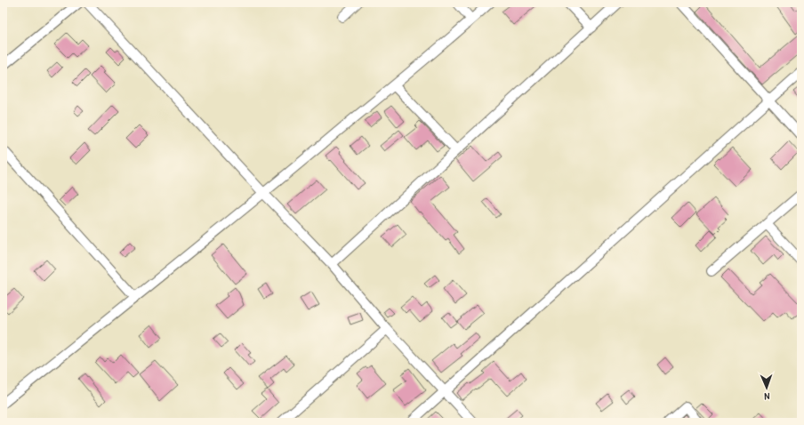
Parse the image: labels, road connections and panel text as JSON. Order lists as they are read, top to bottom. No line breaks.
{"north":"bottom"}
